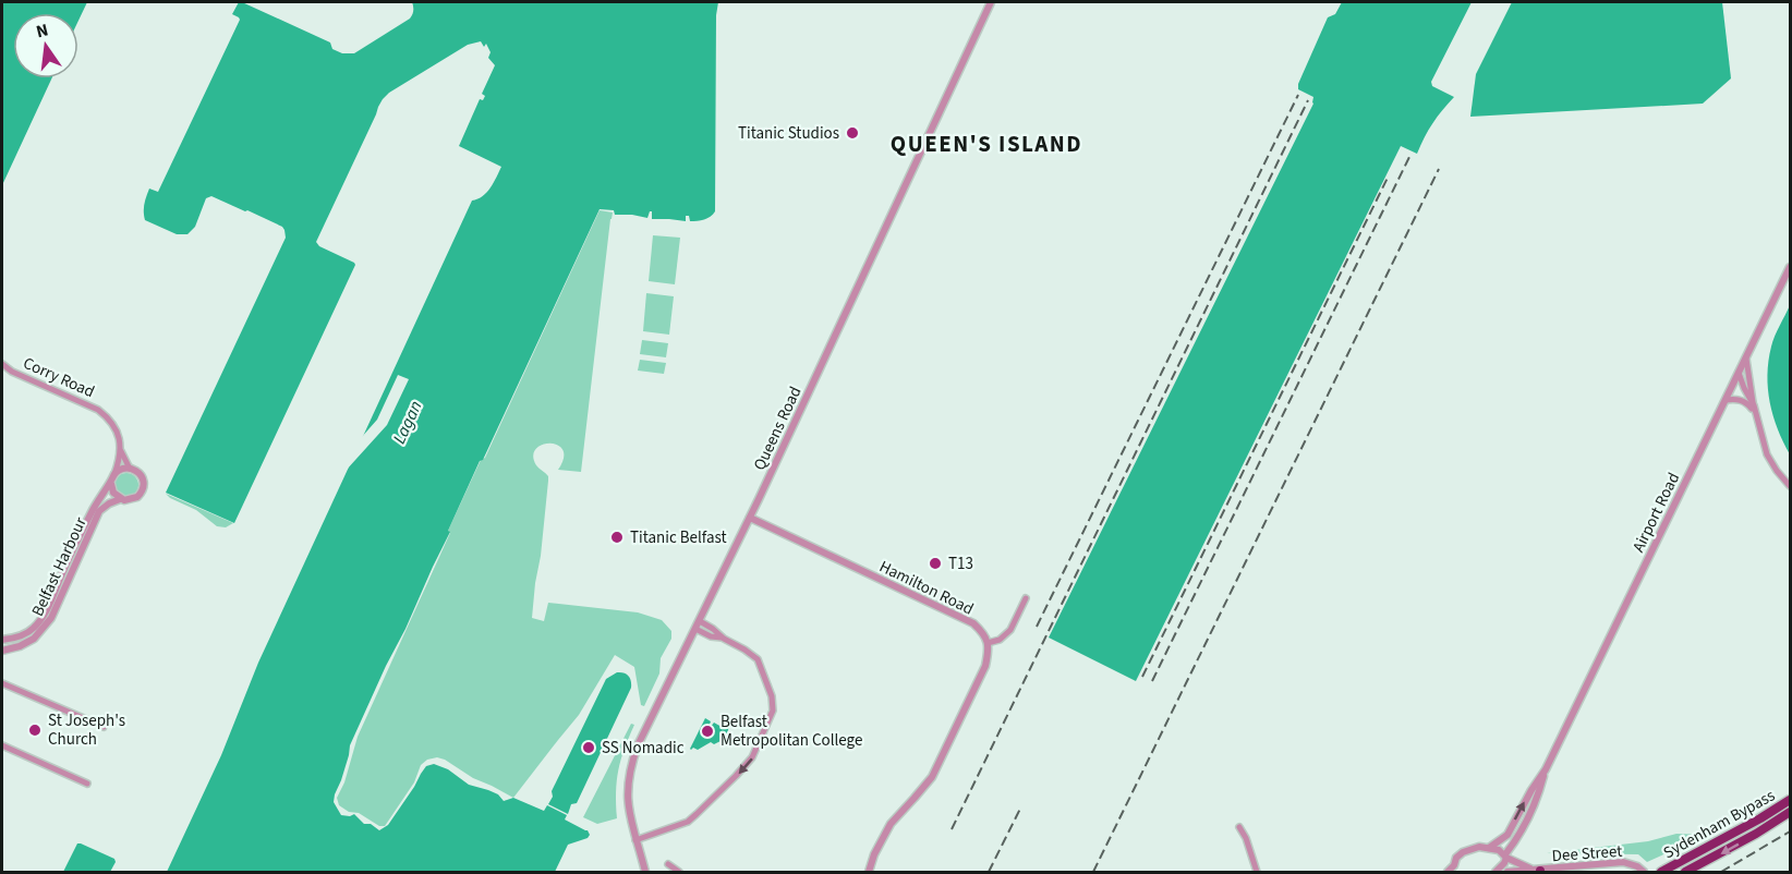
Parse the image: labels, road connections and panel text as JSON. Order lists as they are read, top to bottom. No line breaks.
{"streets":{"highway":["Sydenham Bypass"],"street":["Corry Road","Queens Road","Airport Road","Belfast Harbour","Hamilton Road","Dee Street"]},"crossings":[["Corry Road","Belfast Harbour"],["Queens Road","Hamilton Road"],["Airport Road","Dee Street"]],"districts":["QUEEN'S ISLAND"],"water":["Lagan"],"places":["Titanic Studios","Titanic Belfast","T13","St Joseph's Church","Belfast Metropolitan College","SS Nomadic"],"north":"top"}
